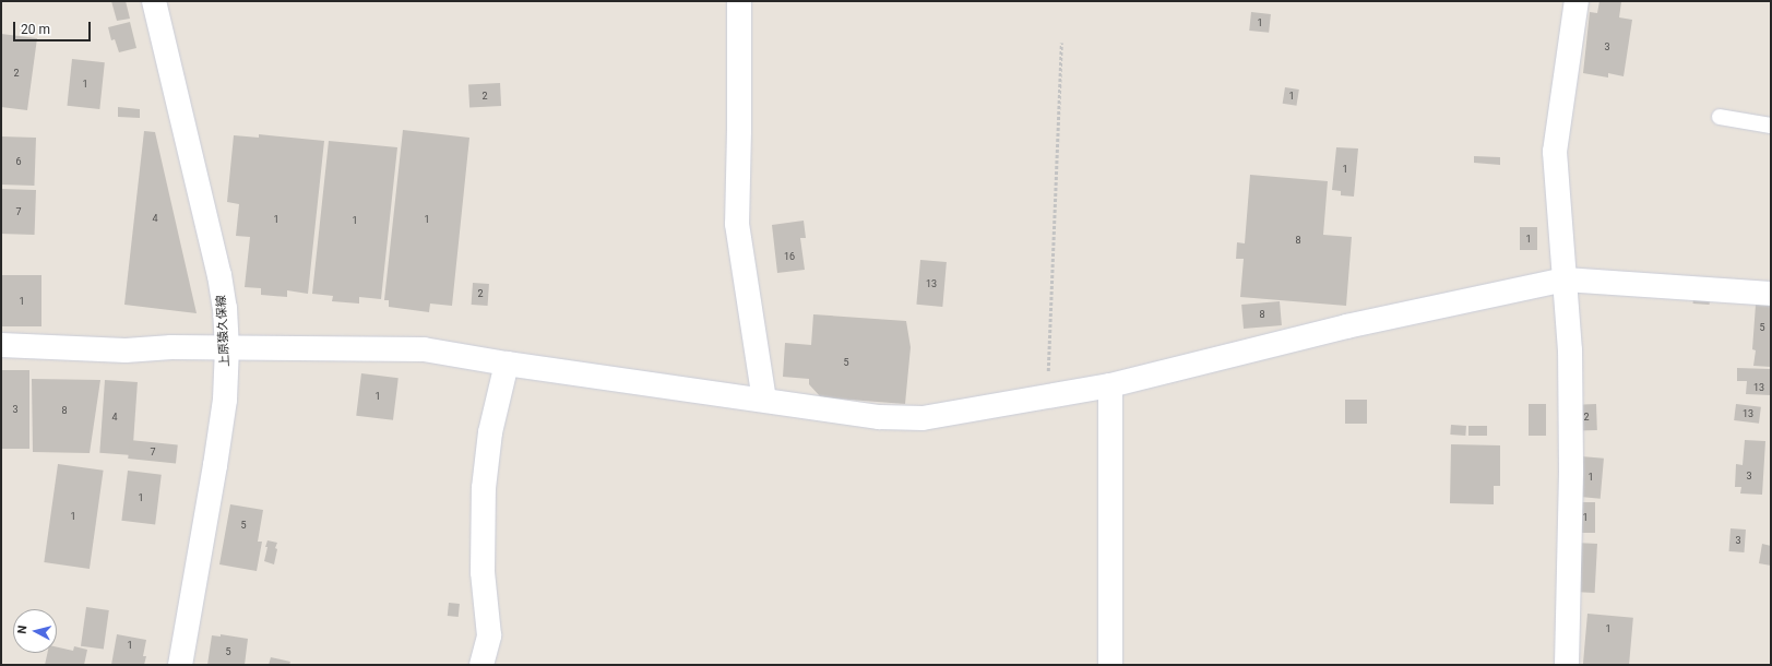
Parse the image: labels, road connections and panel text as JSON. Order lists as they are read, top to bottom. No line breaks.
{"streets":{"street":["上原猿久保線"]},"house_numbers":["1","3","2","1","2","1","6","1","7","4","1","1","1","1","8","16","13","2","1","8","5","5","13","1","3","8","13","4","2","7","3","1","1","1","1","5","3","1","1","5"],"scale_bar":"20 m","north":"left"}
